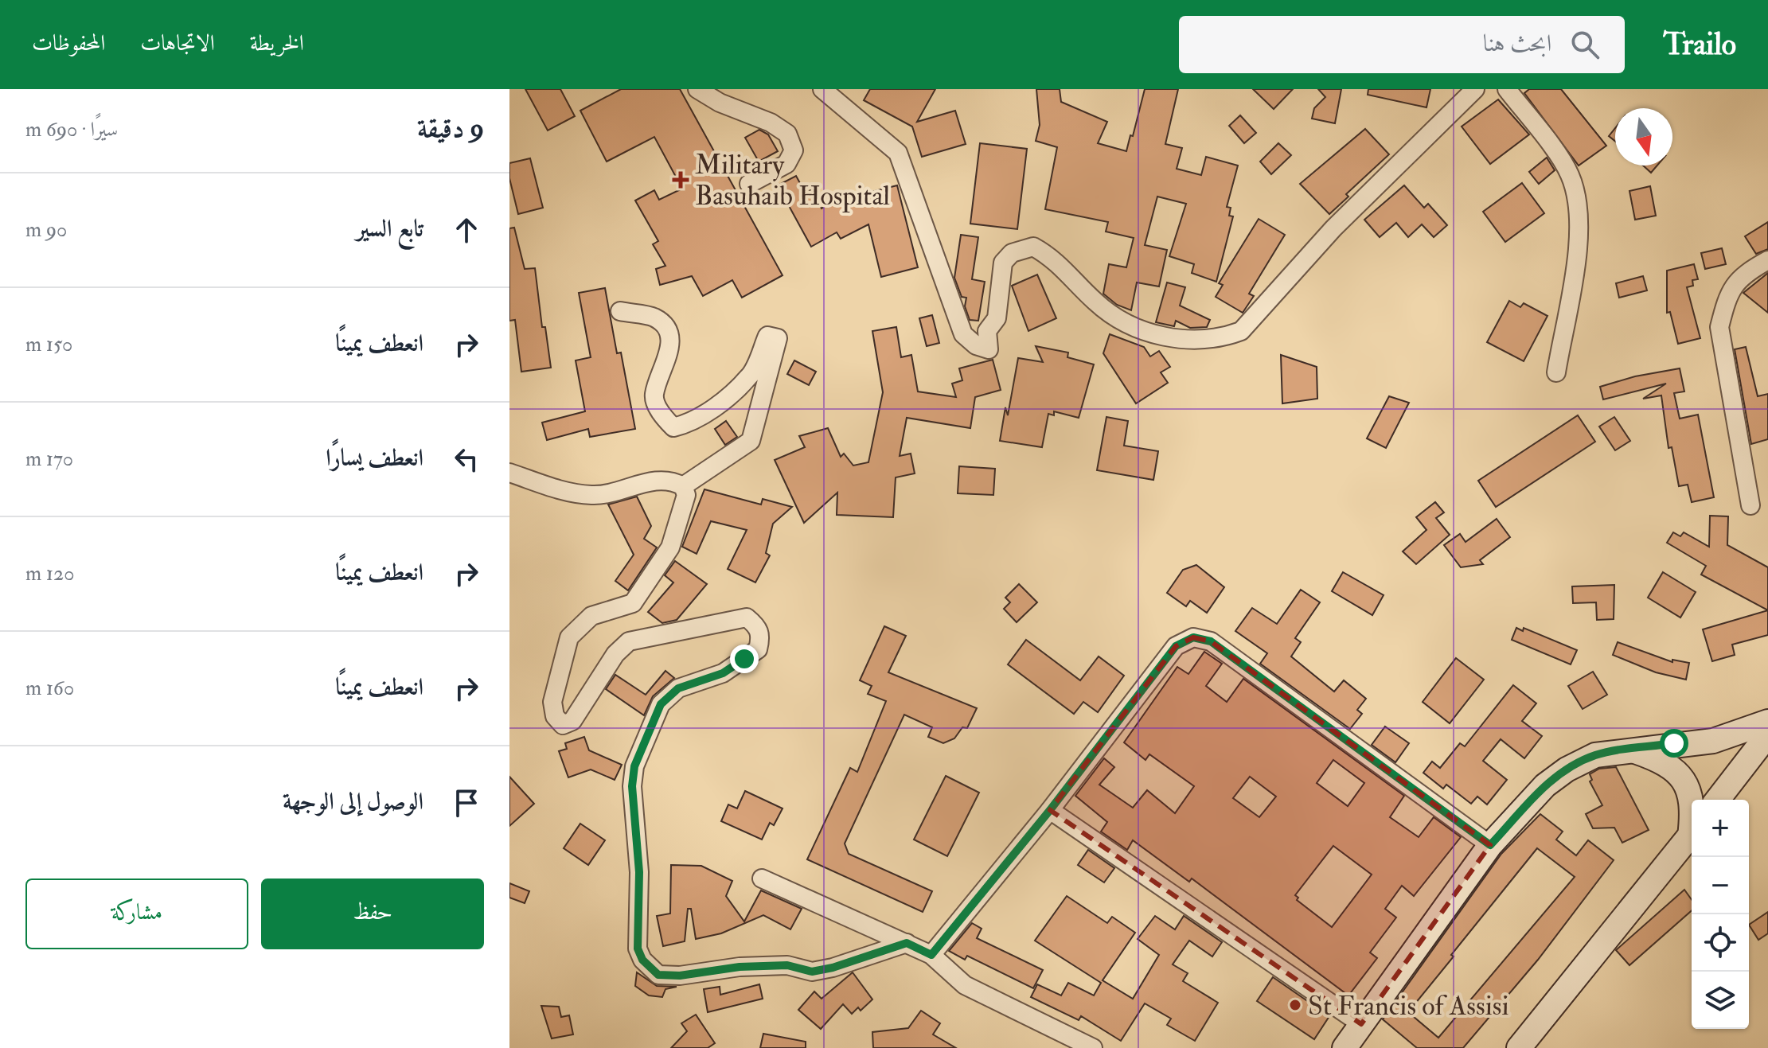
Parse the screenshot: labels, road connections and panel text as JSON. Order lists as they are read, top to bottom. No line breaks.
{"places":{"health":["Military Basuhaib Hospital"],"other":["St Francis of Assisi"]},"north":"bottom","page":{"header":"Trailo","search":"ابحث هنا","nav":["الخريطة","الاتجاهات","المحفوظات"],"heading":["9 دقيقة","سيرًا · 690 m"],"list":[["تابع السير","90 m"],["انعطف يمينًا","150 m"],["انعطف يسارًا","170 m"],["انعطف يمينًا","120 m"],["انعطف يمينًا","160 m"],"الوصول إلى الوجهة"],"map_buttons":["+","−"],"buttons":["حفظ","مشاركة"]}}
